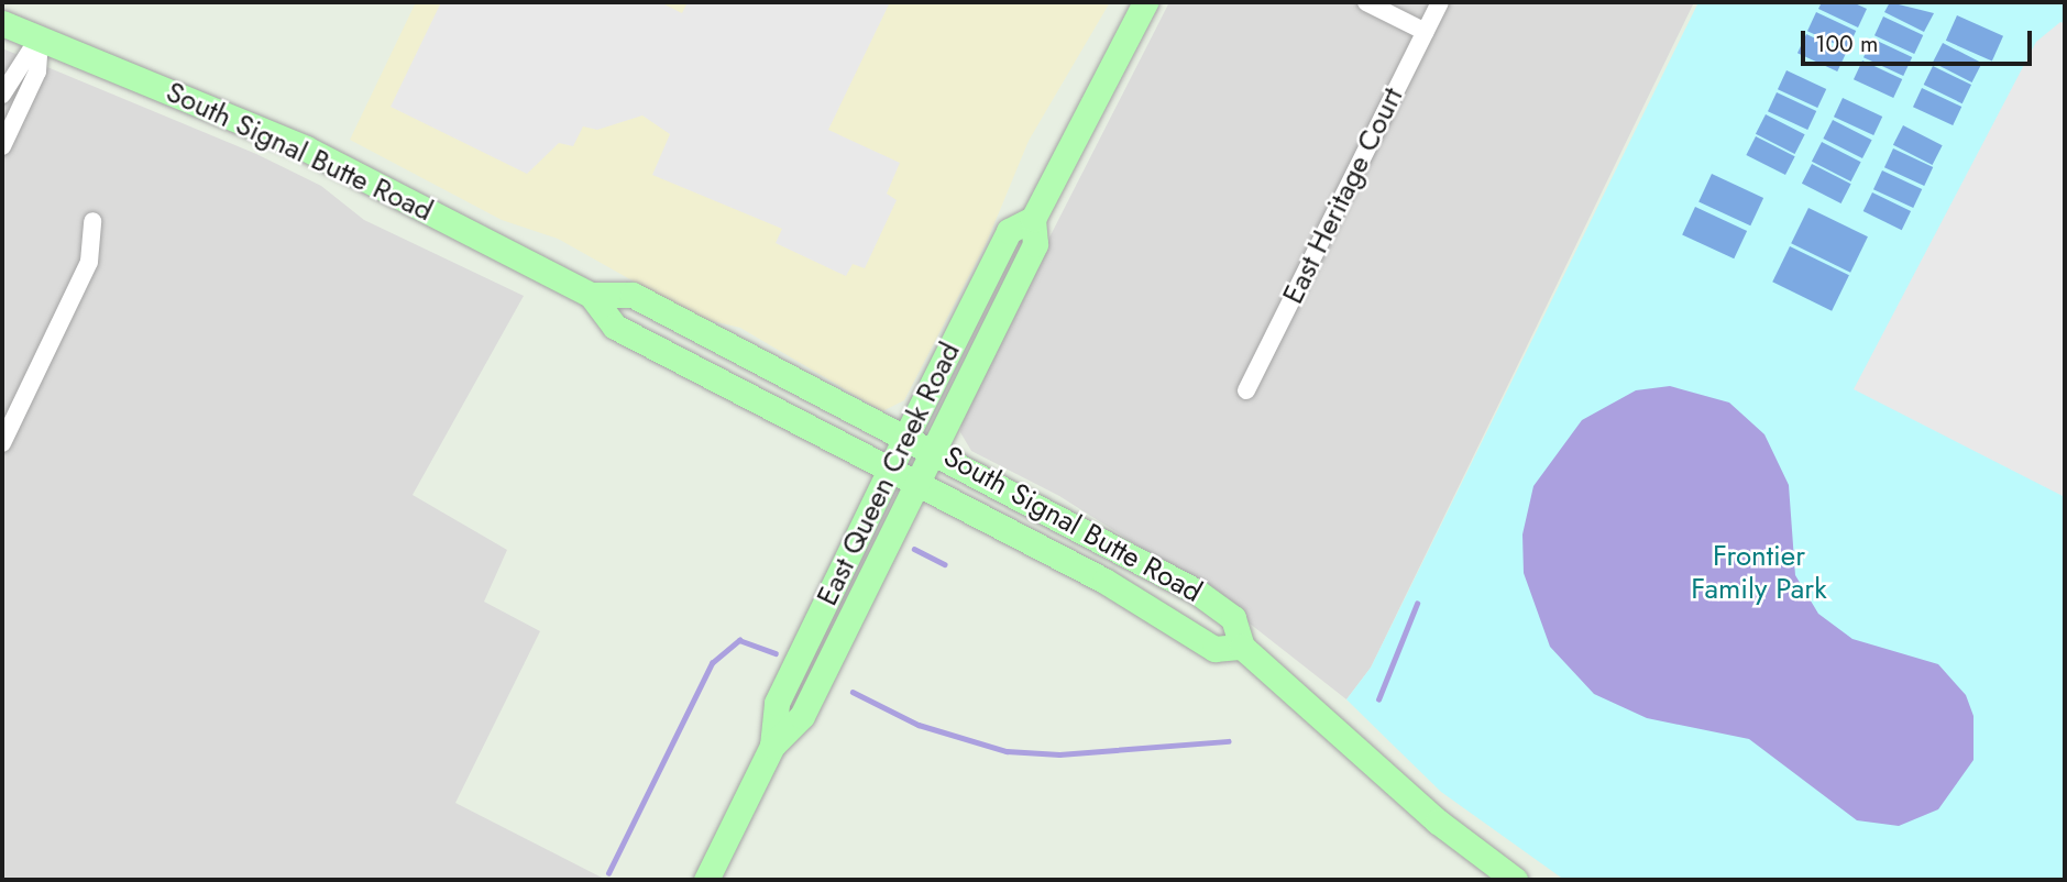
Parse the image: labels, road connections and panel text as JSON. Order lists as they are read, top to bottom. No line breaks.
{"streets":{"street":["South Signal Butte Road","East Heritage Court","East Queen Creek Road"]},"crossings":[["South Signal Butte Road","East Queen Creek Road"]],"parks":["Frontier Family Park"],"scale_bar":"100 m"}
